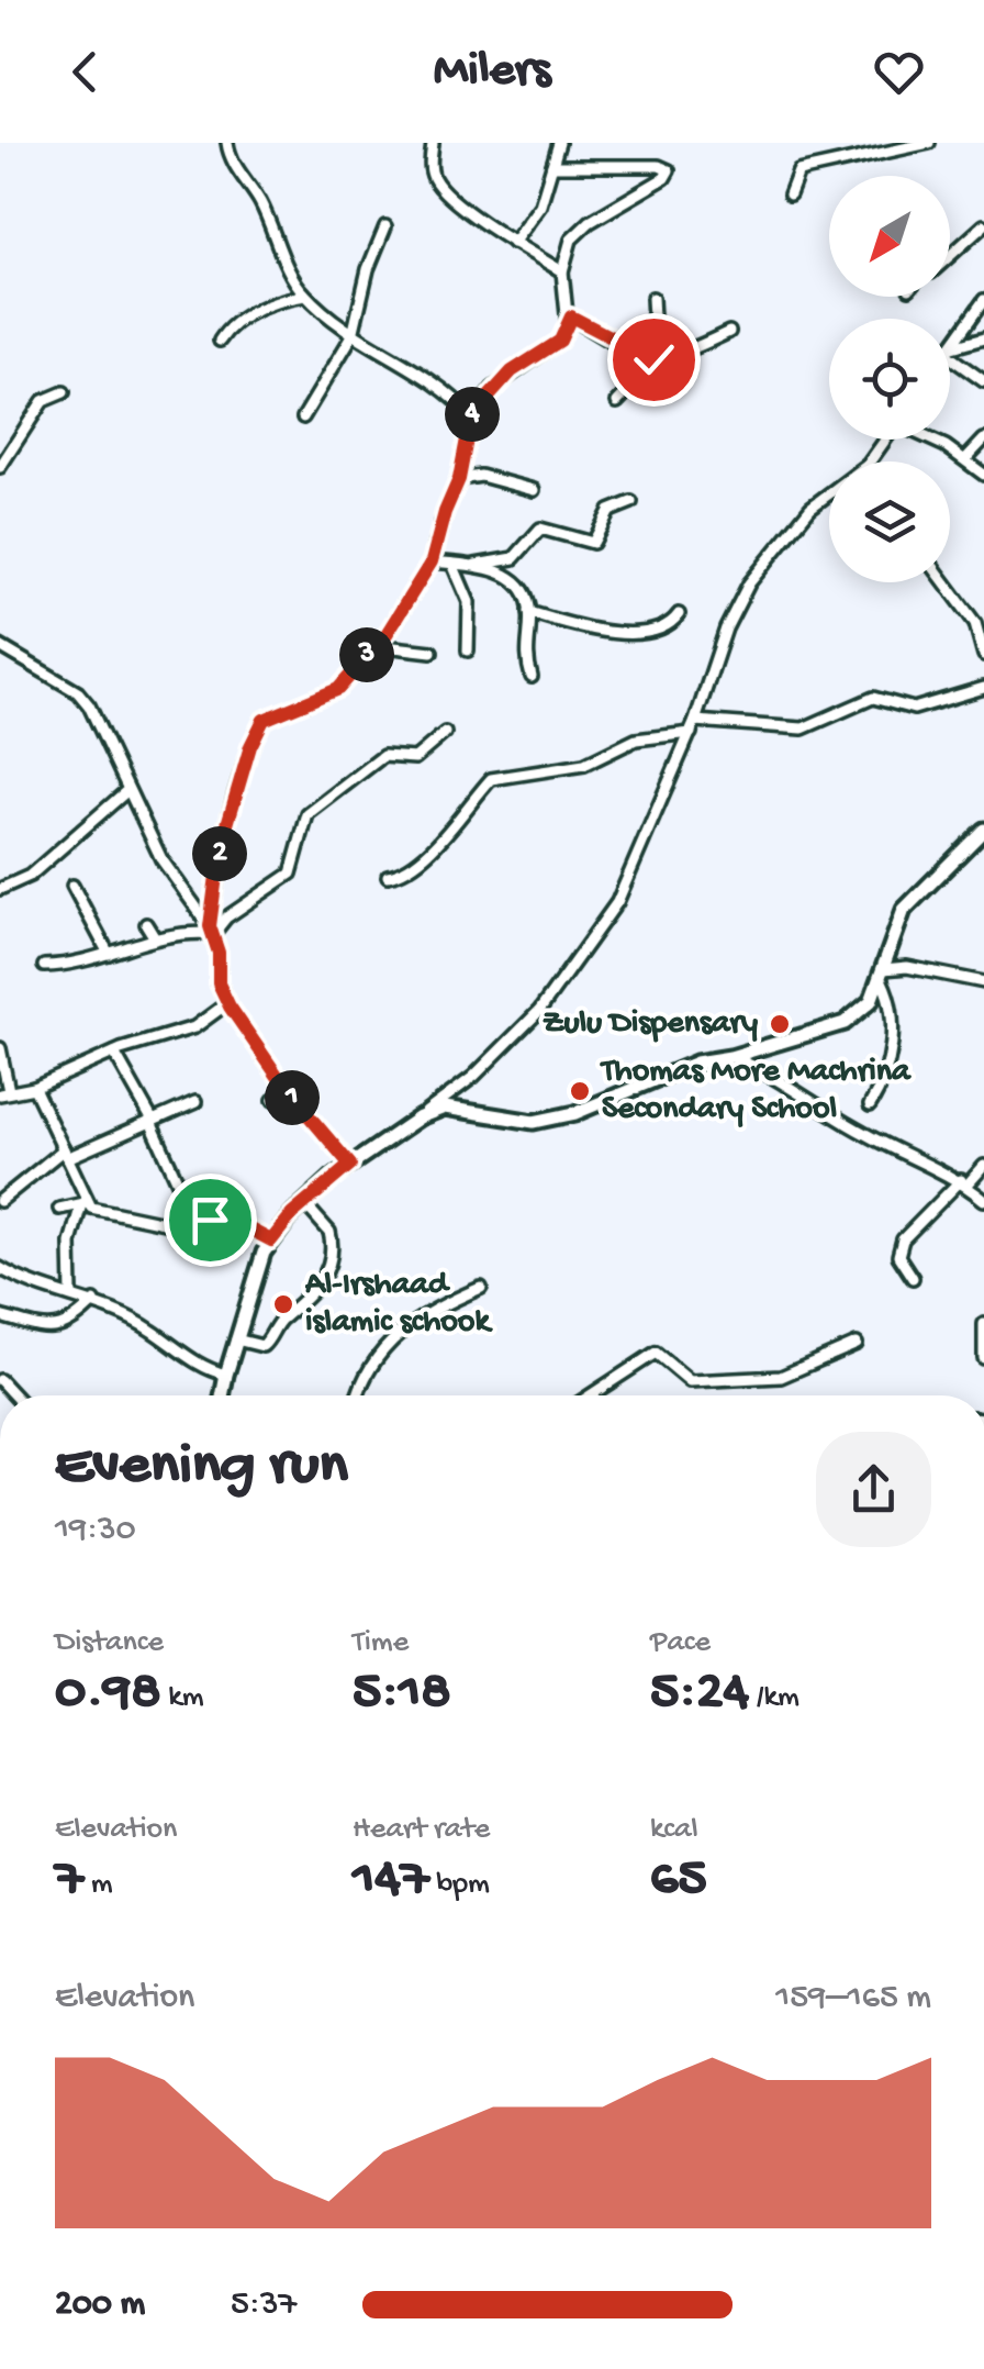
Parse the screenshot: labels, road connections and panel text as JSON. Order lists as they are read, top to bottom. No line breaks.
{"places":["Zulu Dispensary","Thomas More Machrina Secondary School","Al-Irshaad islamic schook"],"north":"bottom left","page":{"header":"Milers","pins":["4","3","2","1"],"heading":["Evening run","19:30"],"stats":[["Distance","0.98 km"],["Time","5:18"],["Pace","5:24 /km"],["Elevation","7 m"],["Heart rate","147 bpm"],["kcal","65"]],"chart":["Elevation","159–165 m"],"list":[{"name":"200 m","note":"5:37"}]}}
